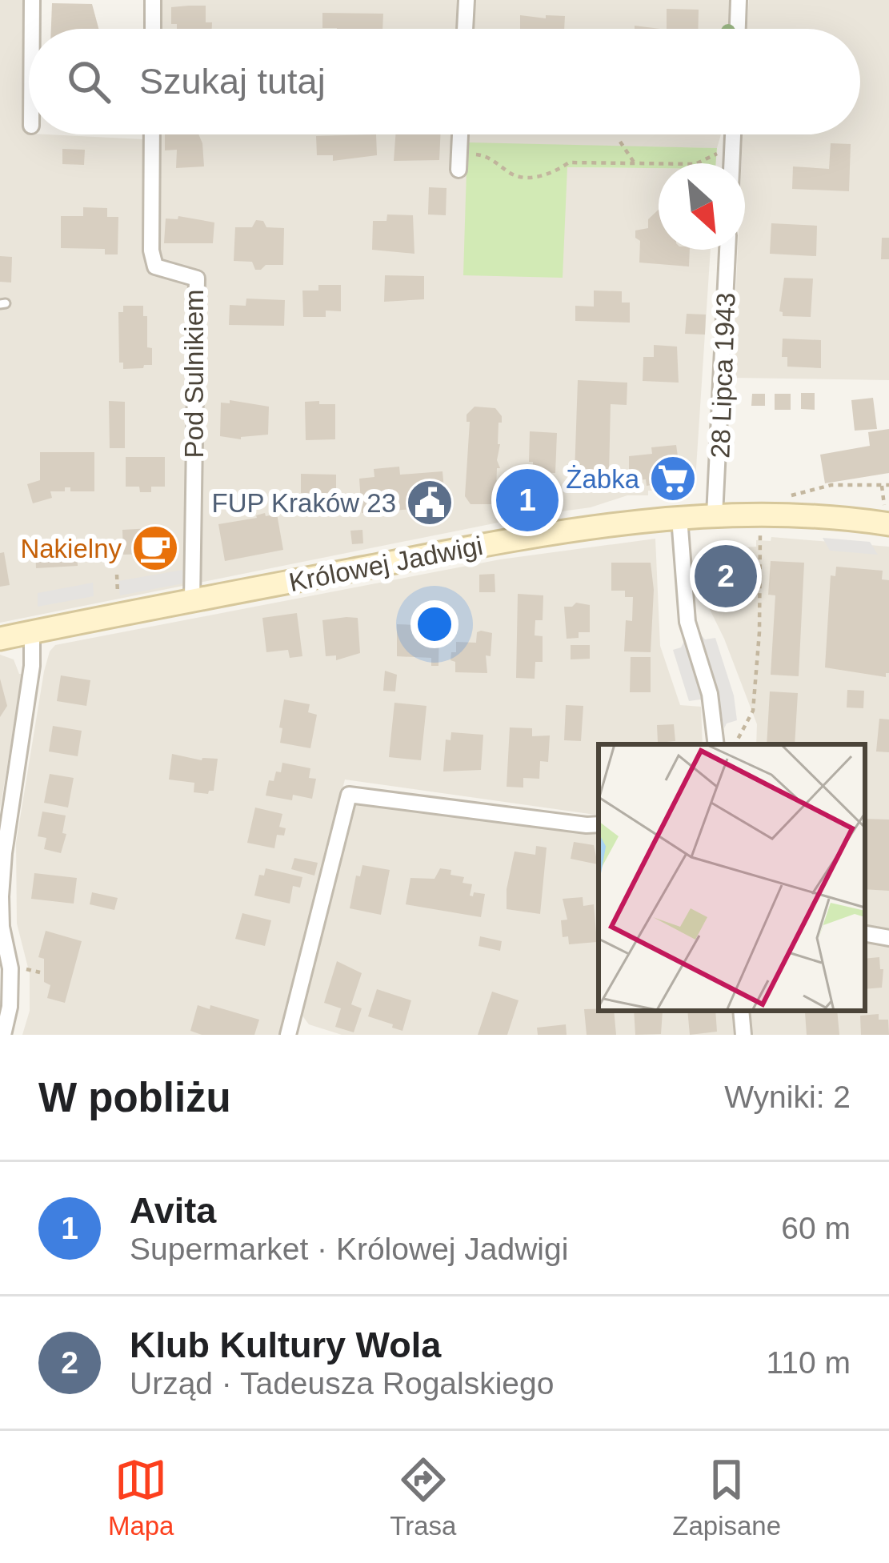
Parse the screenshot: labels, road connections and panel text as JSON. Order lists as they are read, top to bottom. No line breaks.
{"streets":{"street":["Pod Sulnikiem","28 Lipca 1943","Królowej Jadwigi"]},"crossings":[["Pod Sulnikiem","Królowej Jadwigi"],["28 Lipca 1943","Królowej Jadwigi"]],"places":{"supermarket":["Żabka"],"public building":["FUP Kraków 23"],"cafe":["Nakielny"]},"north":"bottom right","page":{"search":"Szukaj tutaj","pins":["1","2"],"heading":["W pobliżu","Wyniki: 2"],"list":[{"mark":"1","name":"Avita","note":"Supermarket · Królowej Jadwigi","value":"60 m"},{"mark":"2","name":"Klub Kultury Wola","note":"Urząd · Tadeusza Rogalskiego","value":"110 m"}],"nav":["Mapa","Trasa","Zapisane"]}}
